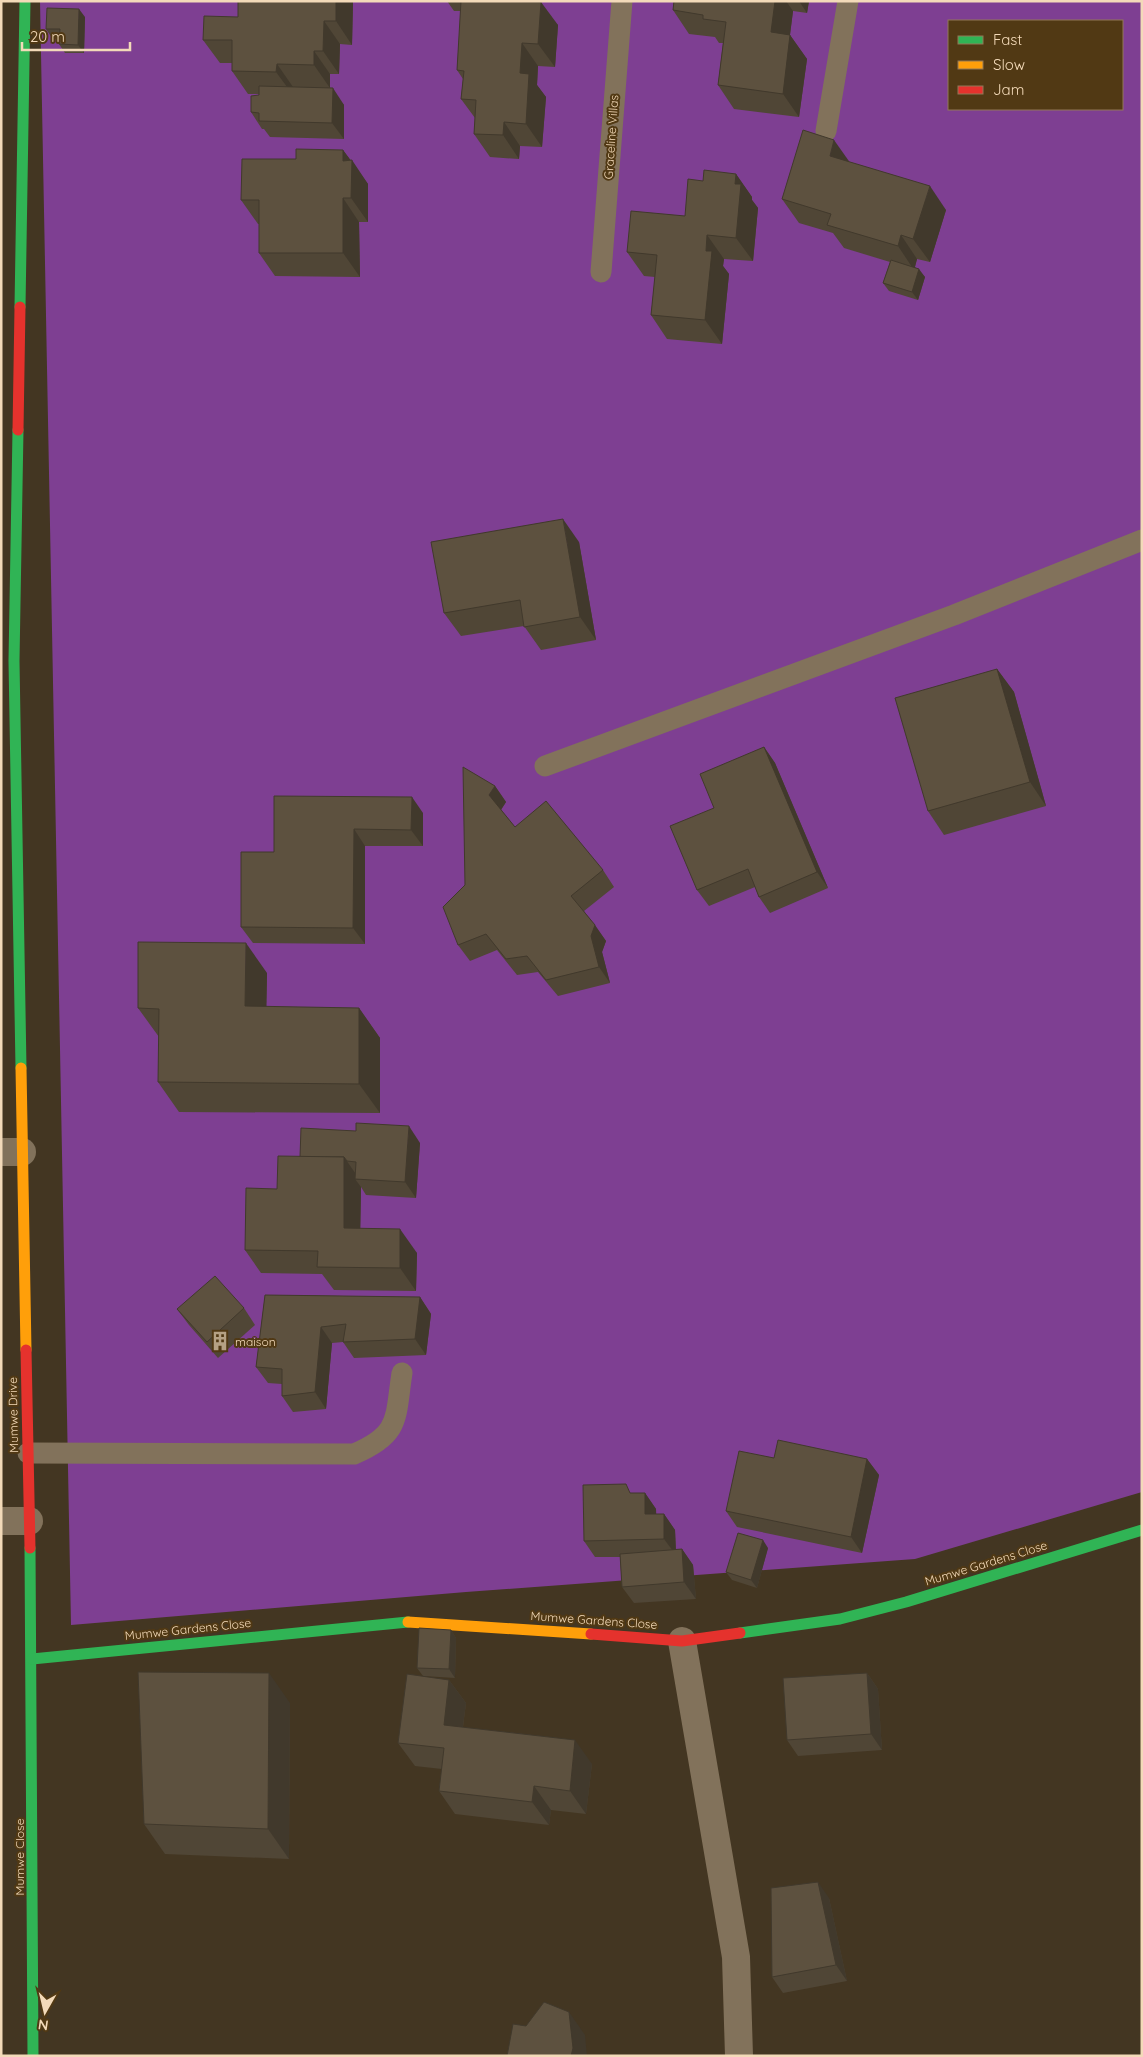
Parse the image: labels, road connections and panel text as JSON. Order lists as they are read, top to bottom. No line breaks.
{"streets":{"street":["Mumwe Drive","Mumwe Gardens Close","Mumwe Close"],"lane":["Graceline Villas"]},"crossings":[["Mumwe Drive","Mumwe Gardens Close"],["Mumwe Drive","Mumwe Close"],["Mumwe Gardens Close","Mumwe Close"]],"places":{"building":["maison"]},"legend":["Fast","Slow","Jam"],"scale_bar":"20 m","north":"bottom"}
